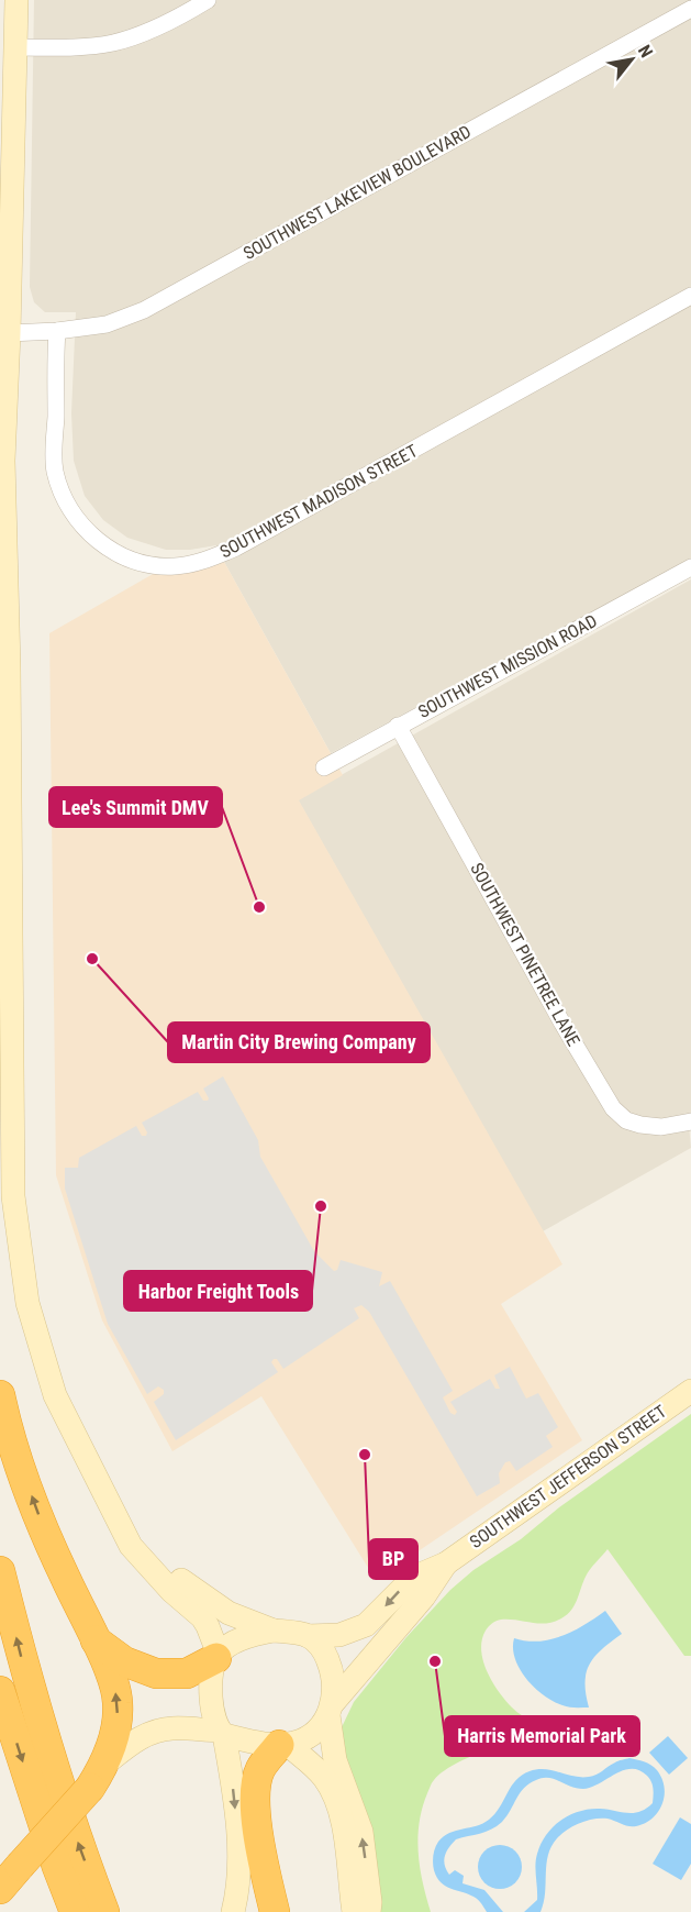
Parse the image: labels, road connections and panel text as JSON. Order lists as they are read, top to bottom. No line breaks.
{"streets":{"street":["SOUTHWEST LAKEVIEW BOULEVARD","SOUTHWEST MADISON STREET","SOUTHWEST MISSION ROAD","SOUTHWEST PINETREE LANE","SOUTHWEST JEFFERSON STREET"]},"crossings":[["SOUTHWEST LAKEVIEW BOULEVARD","SOUTHWEST MADISON STREET"],["SOUTHWEST MISSION ROAD","SOUTHWEST PINETREE LANE"]],"places":["Lee's Summit DMV","Martin City Brewing Company","Harbor Freight Tools","BP","Harris Memorial Park"],"north":"top right"}
